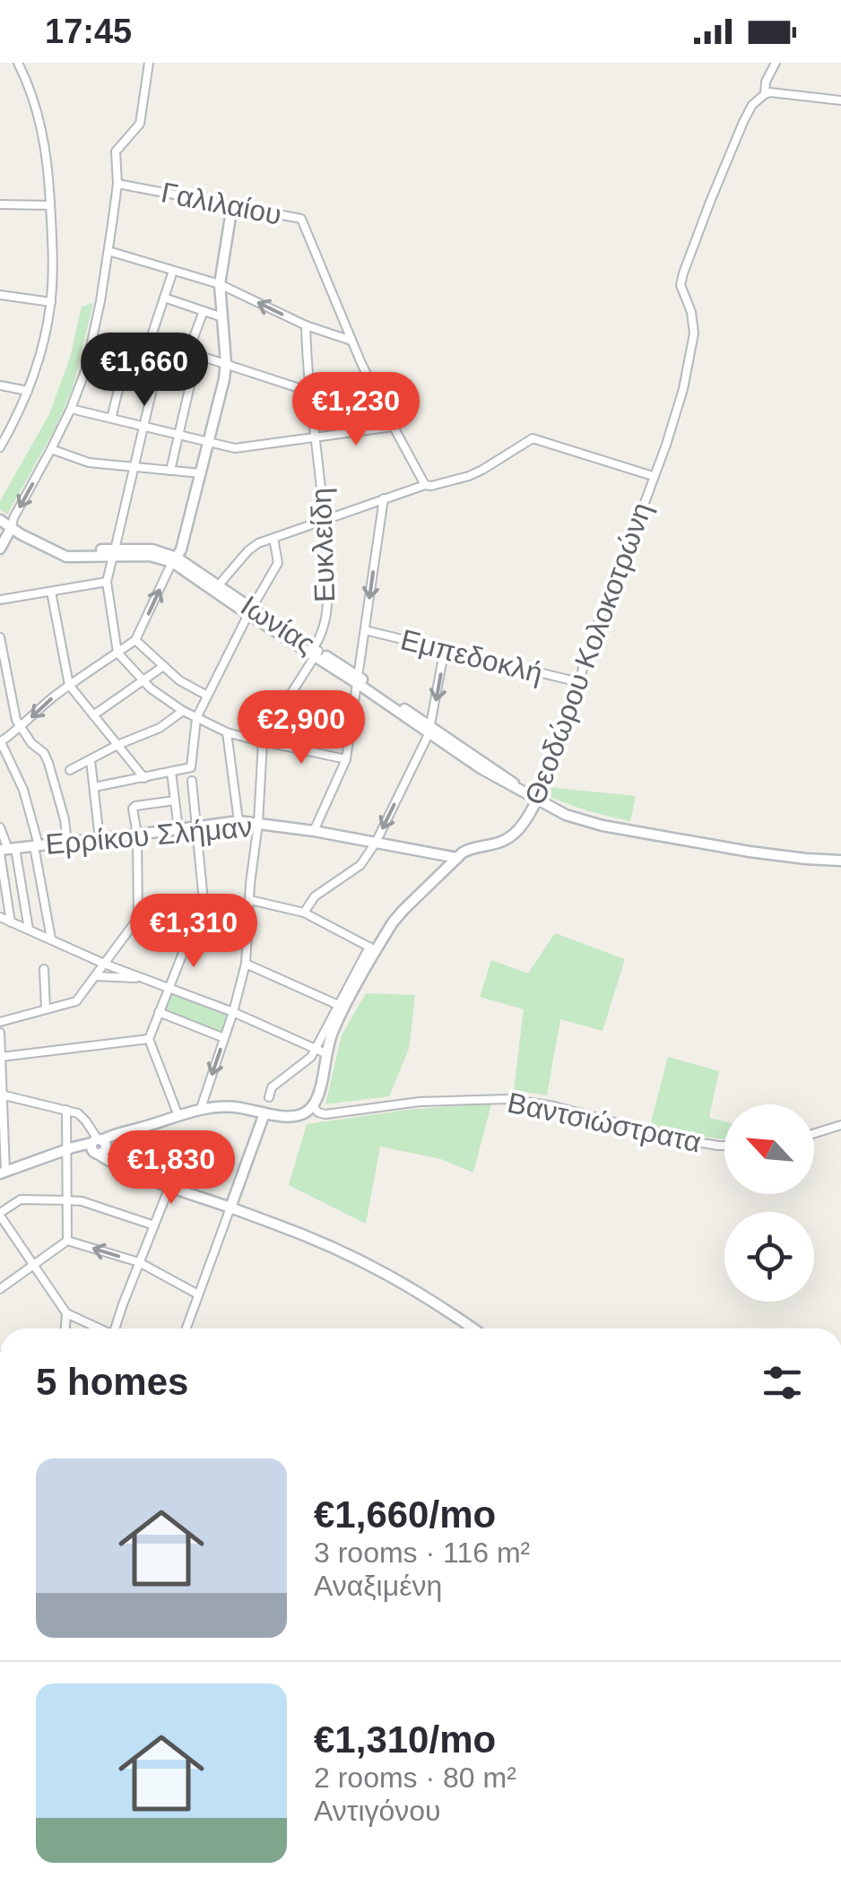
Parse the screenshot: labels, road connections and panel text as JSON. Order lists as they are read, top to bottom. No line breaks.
{"streets":{"street":["Γαλιλαίου","Ευκλείδη","Ιωνίας","Θεοδώρου Κολοκοτρώνη","Εμπεδοκλή","Ερρίκου Σλήμαν","Βαντσιώστρατα"]},"crossings":[["Ευκλείδη","Ιωνίας"],["Ιωνίας","Θεοδώρου Κολοκοτρώνη"],["Θεοδώρου Κολοκοτρώνη","Εμπεδοκλή"],["Θεοδώρου Κολοκοτρώνη","Ερρίκου Σλήμαν"],["Θεοδώρου Κολοκοτρώνη","Βαντσιώστρατα"]],"north":"top left","page":{"status":"17:45","price":["€1,660","€1,230","€2,900","€1,310","€1,830"],"heading":"5 homes","list":[{"name":"€1,660/mo","note":"3 rooms · 116 m² · Αναξιμένη"},{"name":"€1,310/mo","note":"2 rooms · 80 m² · Αντιγόνου"}]}}
